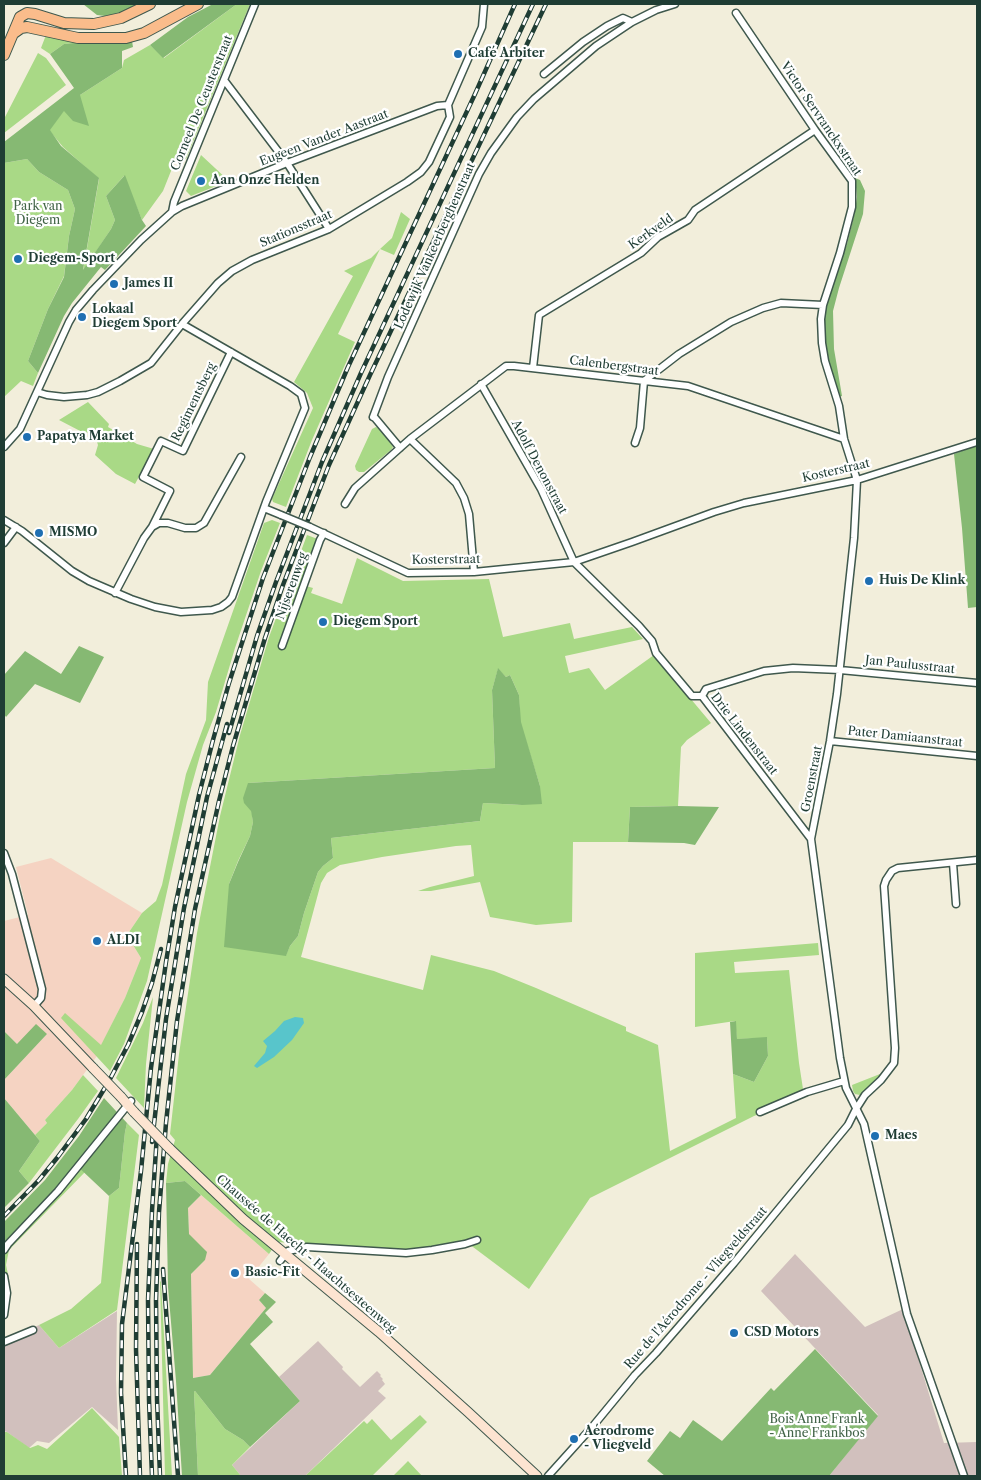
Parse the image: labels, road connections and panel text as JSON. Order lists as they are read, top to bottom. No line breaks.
{"streets":{"main road":["Chaussée de Haecht - Haachtsesteenweg"],"street":["Corneel De Ceusterstraat","Victor Servranckxstraat","Eugeen Vander Aastraat","Stationsstraat","Kerkveld","Lodewijk Vankeerberghenstraat","Calenbergstraat","Regimentsberg","Adolf Denonstraat","Kosterstraat","Nijserenweg","Jan Paulusstraat","Drie Lindenstraat","Pater Damiaanstraat","Groenstraat","Rue de l'Aérodrome - Vliegveldstraat"]},"crossings":[["Corneel De Ceusterstraat","Eugeen Vander Aastraat"],["Victor Servranckxstraat","Kerkveld"],["Victor Servranckxstraat","Calenbergstraat"],["Victor Servranckxstraat","Kosterstraat"],["Victor Servranckxstraat","Groenstraat"],["Eugeen Vander Aastraat","Stationsstraat"],["Kerkveld","Calenbergstraat"],["Lodewijk Vankeerberghenstraat","Calenbergstraat"],["Calenbergstraat","Adolf Denonstraat"],["Adolf Denonstraat","Kosterstraat"],["Adolf Denonstraat","Drie Lindenstraat"],["Kosterstraat","Nijserenweg"],["Kosterstraat","Drie Lindenstraat"],["Kosterstraat","Groenstraat"],["Jan Paulusstraat","Drie Lindenstraat"],["Jan Paulusstraat","Groenstraat"],["Drie Lindenstraat","Groenstraat"],["Pater Damiaanstraat","Groenstraat"],["Groenstraat","Rue de l'Aérodrome - Vliegveldstraat"]],"parks":["Park van Diegem","Bois Anne Frank - Anne Frankbos"],"places":["Café Arbiter","Aan Onze Helden","Diegem-Sport","James II","Lokaal Diegem Sport","Papatya Market","MISMO","Huis De Klink","Diegem Sport","ALDI","Maes","Basic-Fit","CSD Motors","Aérodrome - Vliegveld"]}
